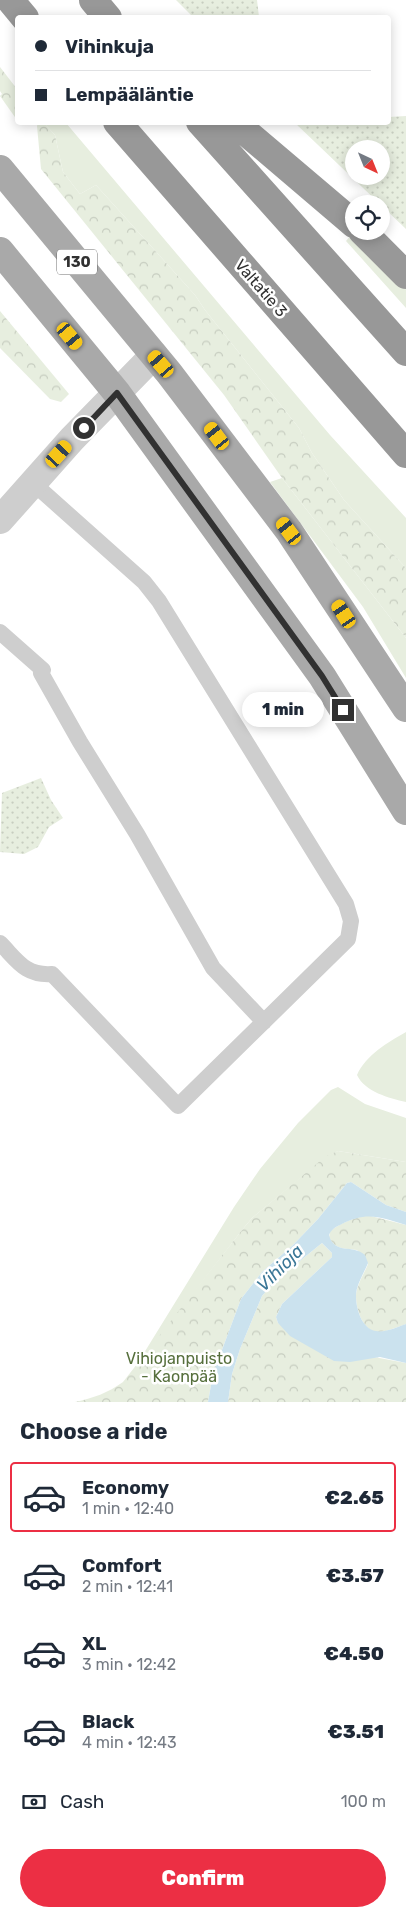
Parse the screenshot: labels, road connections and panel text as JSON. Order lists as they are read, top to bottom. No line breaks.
{"streets":{"highway":["Valtatie 3"],"main road":["130"]},"water":["Vihioja"],"parks":["Vihiojanpuisto - Kaonpää"],"north":"bottom right","page":{"banner":["Vihinkuja","Lempääläntie"],"bubble":"1 min","heading":"Choose a ride","list":[{"name":"Economy","note":"1 min · 12:40","value":"€2.65"},{"name":"Comfort","note":"2 min · 12:41","value":"€3.57"},{"name":"XL","note":"3 min · 12:42","value":"€4.50"},{"name":"Black","note":"4 min · 12:43","value":"€3.51"}],"pay":["Cash","100 m"],"buttons":"Confirm"}}
